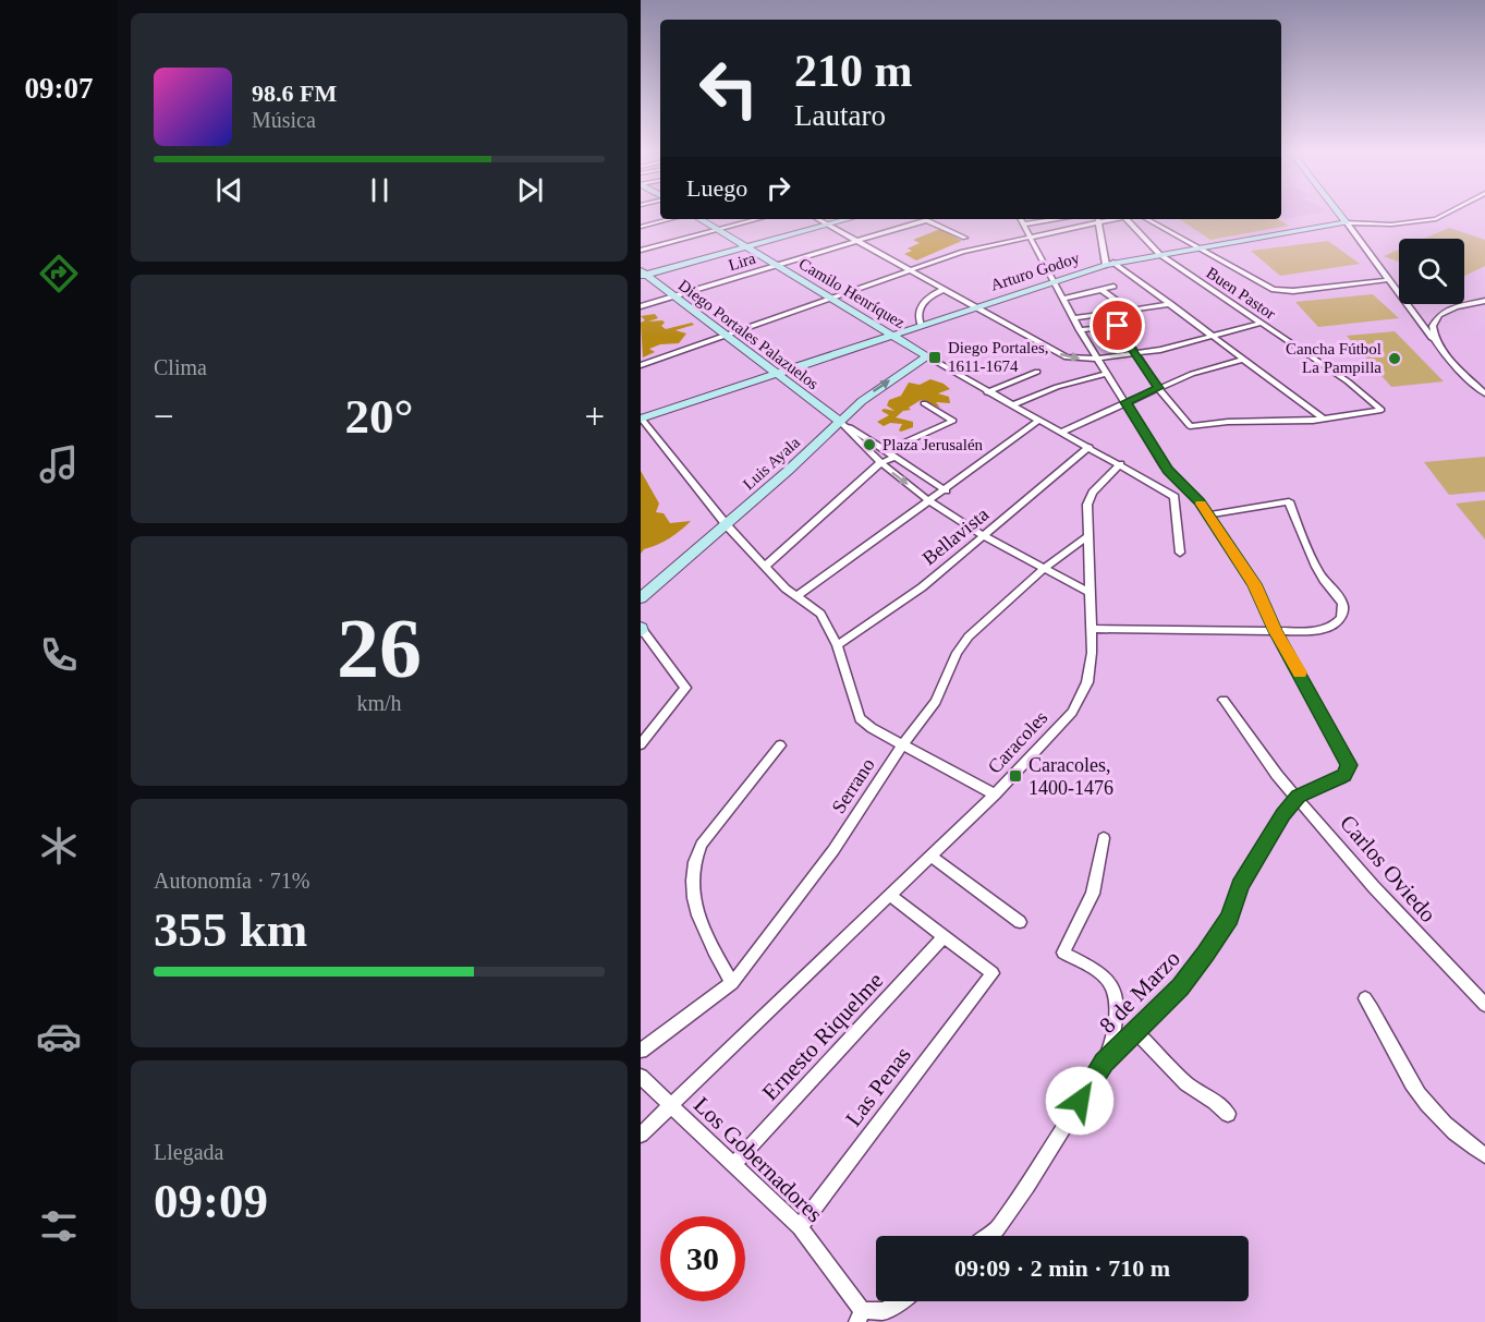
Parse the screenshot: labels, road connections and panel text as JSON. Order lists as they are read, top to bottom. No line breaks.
{"streets":{"street":["Lira","Arturo Godoy","Camilo Henríquez","Buen Pastor","Diego Portales Palazuelos","Luis Ayala","Bellavista","Caracoles","Serrano","Carlos Oviedo","8 de Marzo","Ernesto Riquelme","Las Penas","Los Gobernadores"]},"crossings":[["Lira","Camilo Henríquez"],["Lira","Diego Portales Palazuelos"],["Arturo Godoy","Camilo Henríquez"],["Arturo Godoy","Buen Pastor"],["Arturo Godoy","Diego Portales Palazuelos"],["Camilo Henríquez","Luis Ayala"],["Diego Portales Palazuelos","Luis Ayala"],["Diego Portales Palazuelos","Bellavista"],["Diego Portales Palazuelos","Caracoles"],["Diego Portales Palazuelos","Serrano"],["Caracoles","Serrano"],["Caracoles","Los Gobernadores"],["Carlos Oviedo","8 de Marzo"],["Ernesto Riquelme","Las Penas"],["Ernesto Riquelme","Los Gobernadores"],["Las Penas","Los Gobernadores"]],"places":{"transit":["Diego Portales, 1611-1674","Caracoles, 1400-1476"],"other":["Cancha Fútbol La Pampilla","Plaza Jerusalén"]},"page":{"tabs":"09:07","turn":["210 m","Lautaro"],"song":["98.6 FM","Música"],"then":"Luego","tile":["Clima",["26","km/h"],["Autonomía · 71%","355 km"],["Llegada","09:09"]],"heat":["−","20°","+"],"limit":"30","trip":"09:09 · 2 min · 710 m"}}
